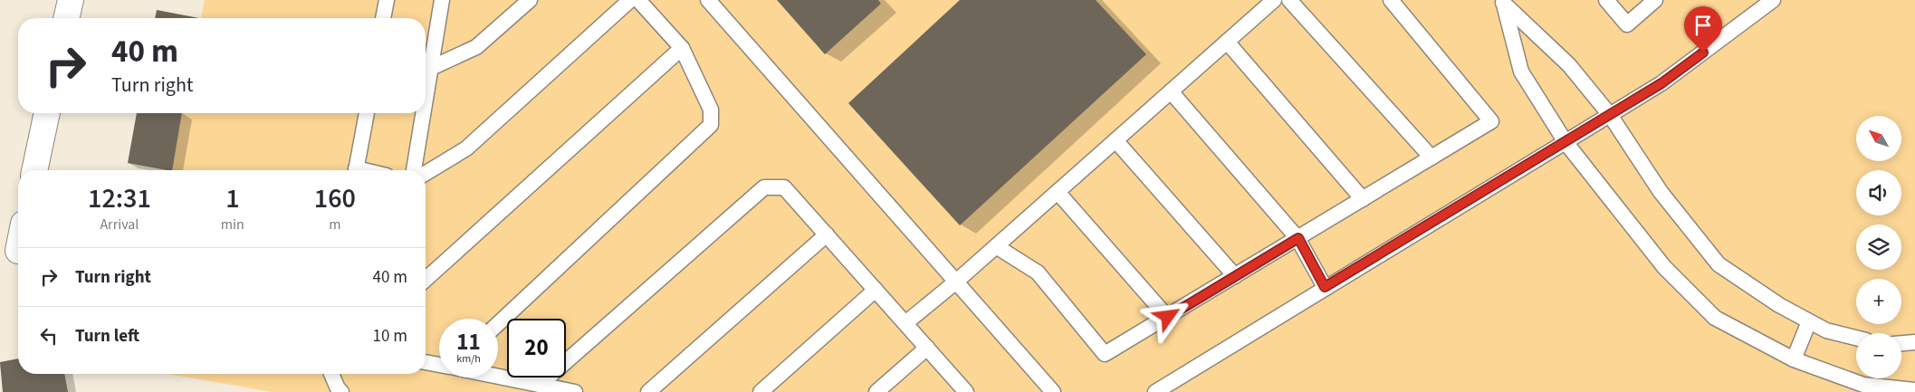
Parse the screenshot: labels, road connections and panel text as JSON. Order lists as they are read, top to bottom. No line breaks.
{"north":"top left","page":{"turn":["40 m","Turn right"],"map_buttons":["+","−"],"eta":["12:31","Arrival","1","min","160","m"],"list":[{"name":"Turn right","value":"40 m"},{"name":"Turn left","value":"10 m"}],"speed":"11 km/h","limit":"20"}}
